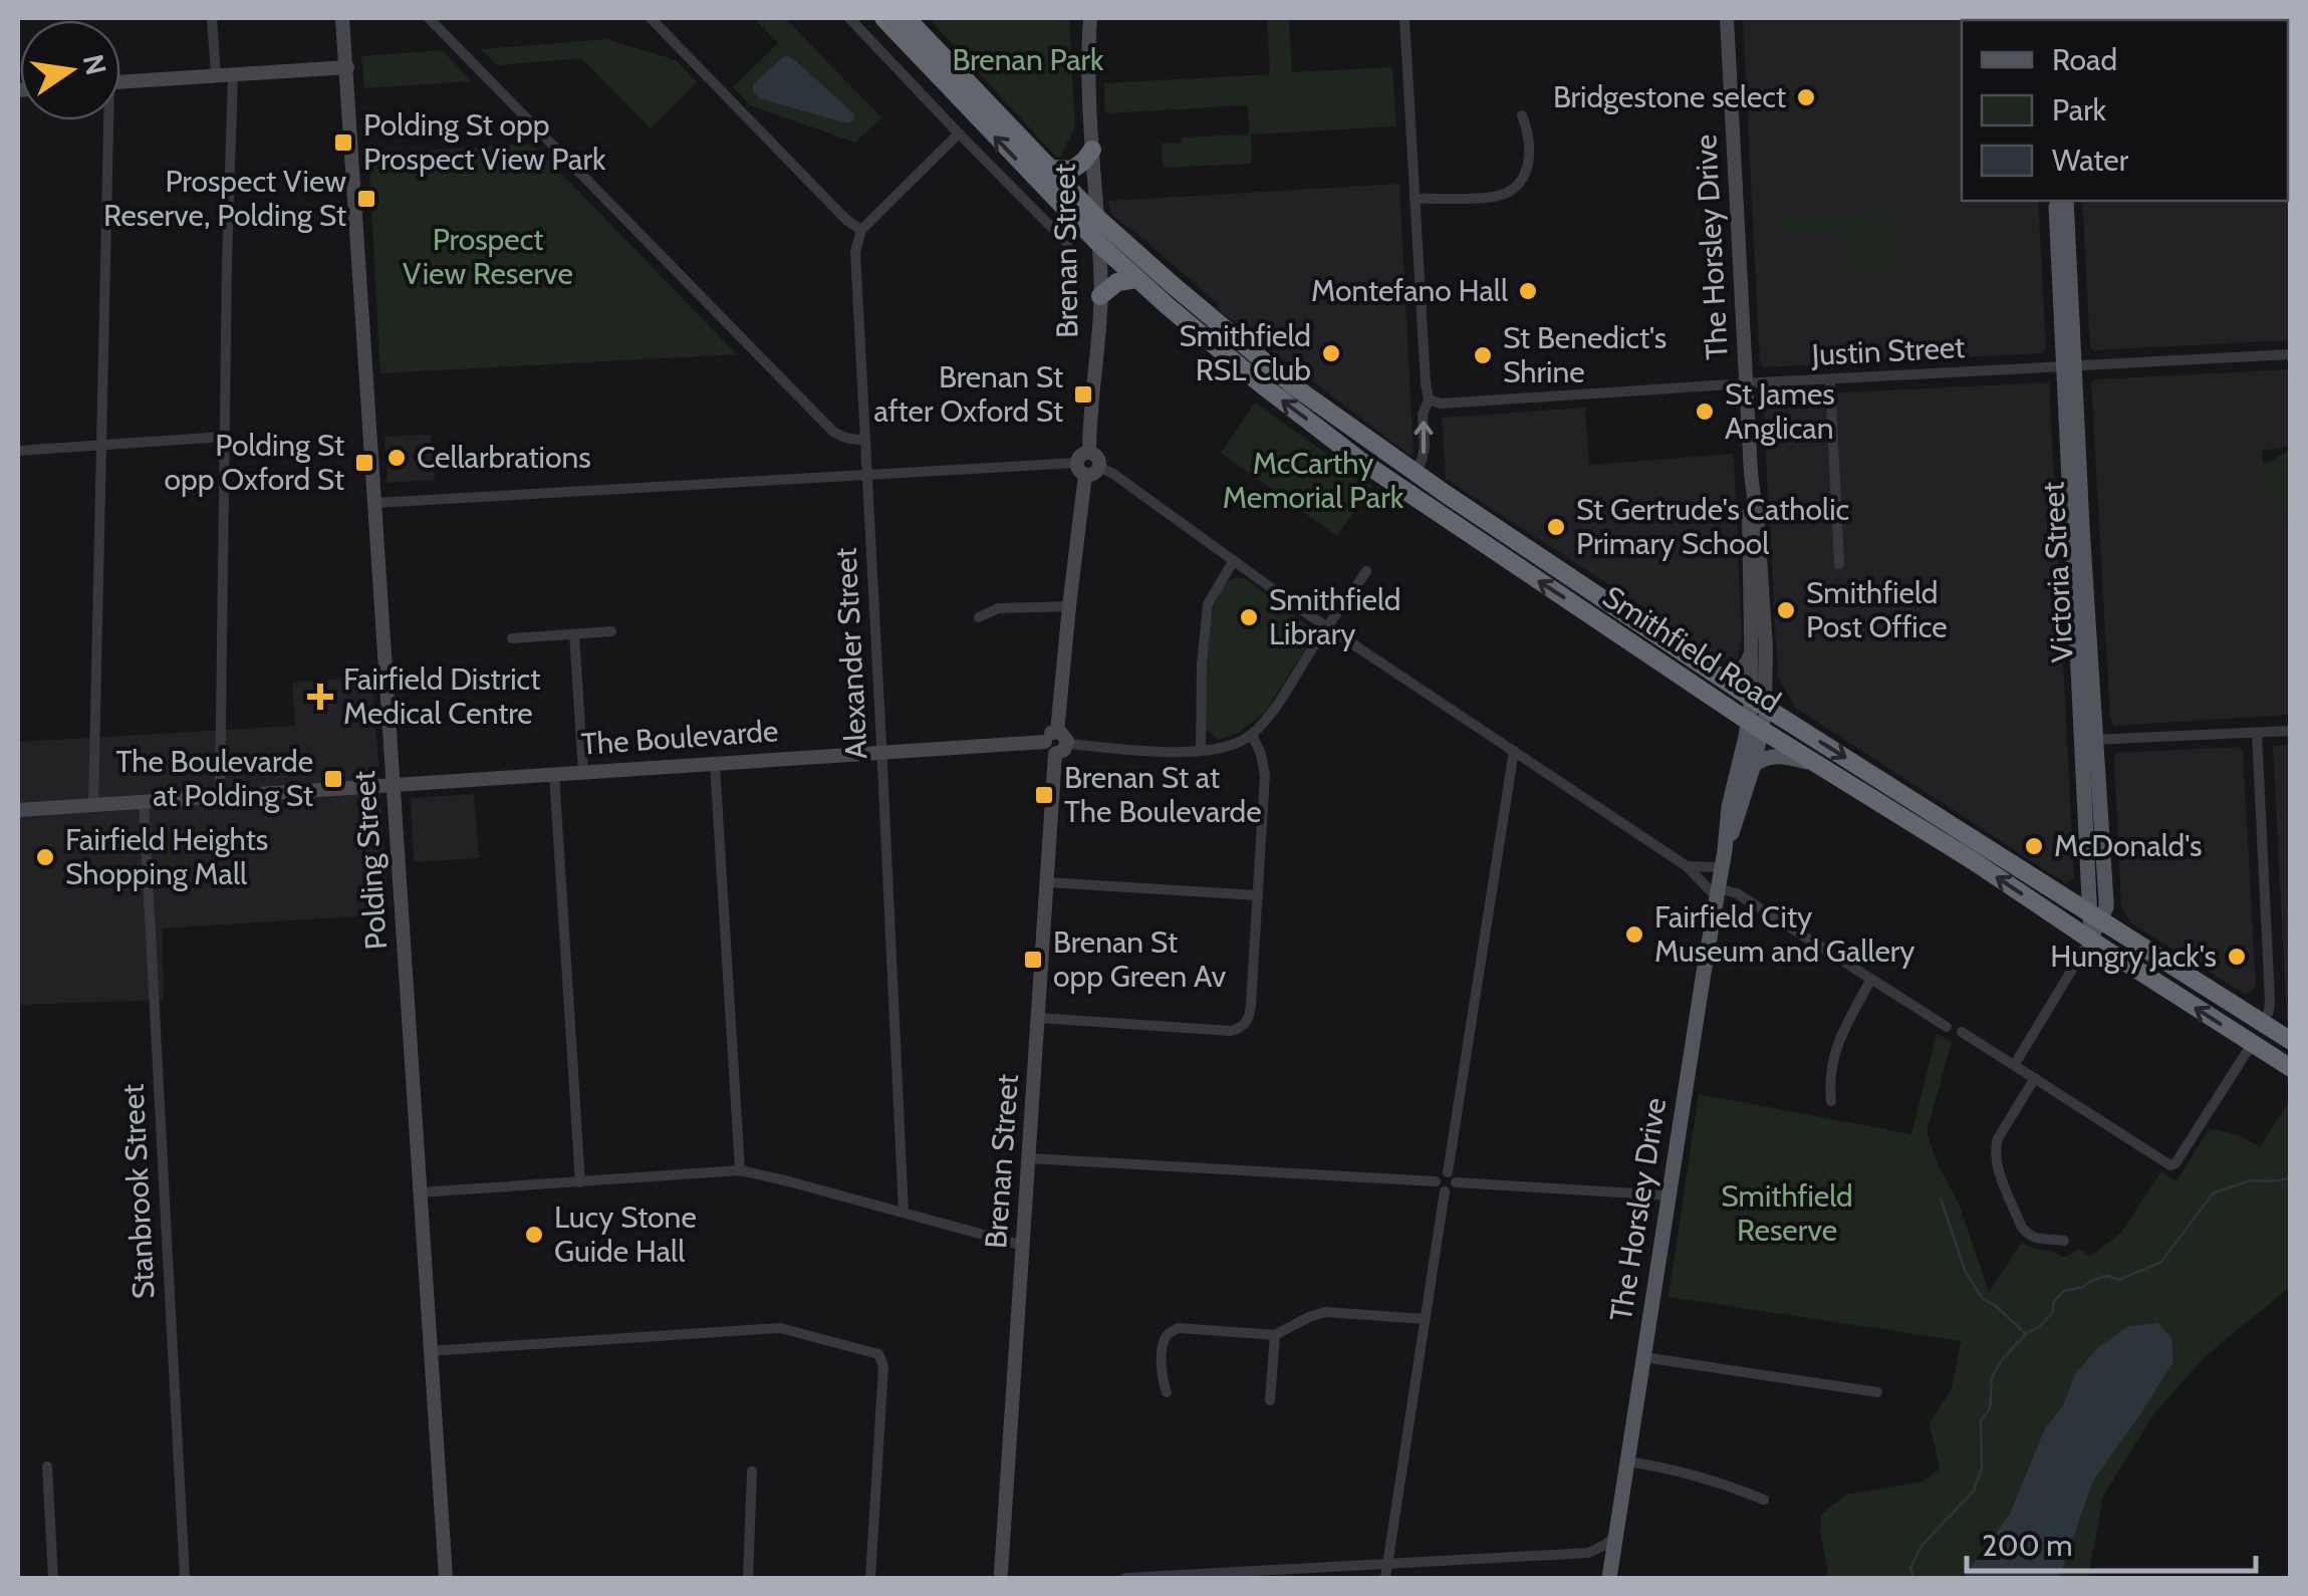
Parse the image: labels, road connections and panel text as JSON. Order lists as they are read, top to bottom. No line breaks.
{"streets":{"highway":["Smithfield Road"],"main road":["The Horsley Drive","Victoria Street"],"street":["Brenan Street","Justin Street","Alexander Street","The Boulevarde","Polding Street","Stanbrook Street"]},"crossings":[["The Horsley Drive","Justin Street"],["The Horsley Drive","Smithfield Road"],["Brenan Street","Smithfield Road"],["Brenan Street","The Boulevarde"],["Justin Street","Victoria Street"],["Victoria Street","Smithfield Road"],["Alexander Street","The Boulevarde"],["The Boulevarde","Polding Street"],["The Boulevarde","Stanbrook Street"]],"parks":["Brenan Park","Prospect View Reserve","McCarthy Memorial Park","Smithfield Reserve"],"places":{"other":["Bridgestone select","Montefano Hall","Smithfield RSL Club","St Benedict's Shrine","St James Anglican","Cellarbrations","St Gertrude's Catholic Primary School","Smithfield Post Office","Smithfield Library","McDonald's","Fairfield Heights Shopping Mall","Fairfield City Museum and Gallery","Hungry Jack's","Lucy Stone Guide Hall"],"transit":["Polding St opp Prospect View Park","Prospect View Reserve, Polding St","Brenan St after Oxford St","Polding St opp Oxford St","The Boulevarde at Polding St","Brenan St at The Boulevarde","Brenan St opp Green Av"],"health":["Fairfield District Medical Centre"]},"legend":["Road","Park","Water"],"scale_bar":"200 m","north":"right"}
